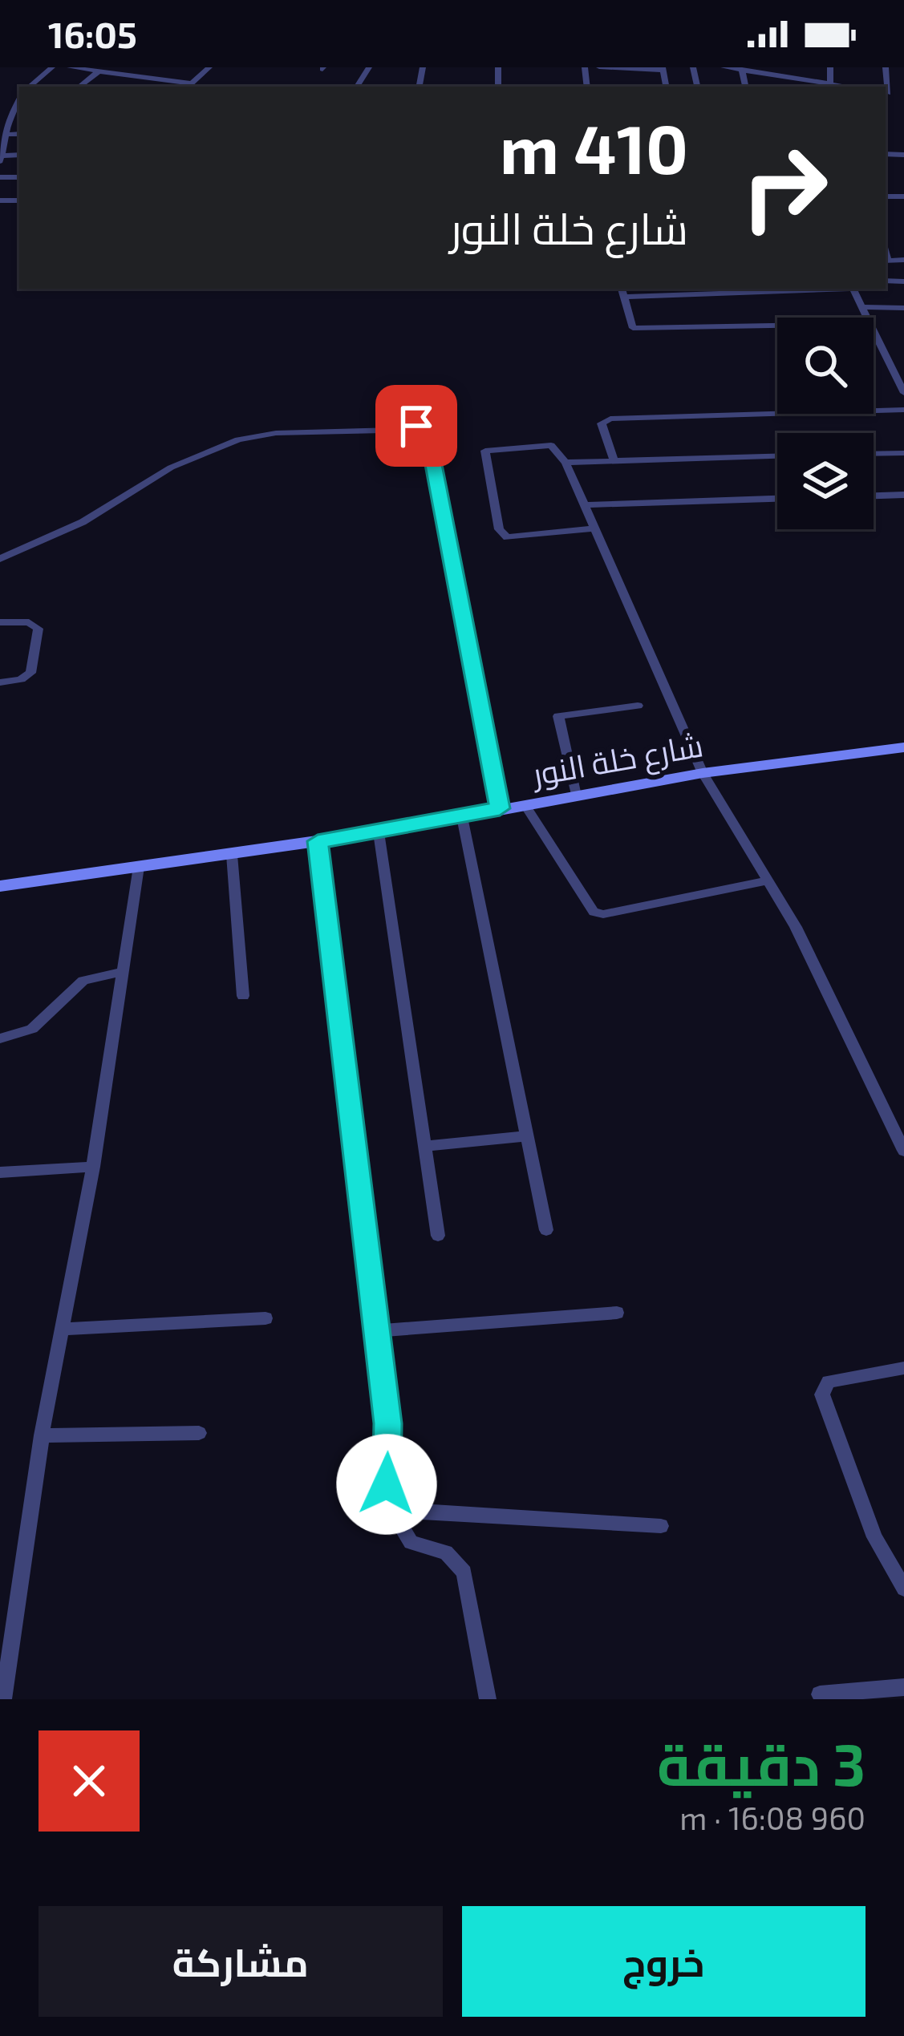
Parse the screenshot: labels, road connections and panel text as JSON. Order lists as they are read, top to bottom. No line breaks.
{"streets":{"street":["شارع خلة النور"]},"page":{"status":"16:05","turn":["410 m","شارع خلة النور"],"heading":["3 دقيقة","960 m · 16:08"],"buttons":["خروج","مشاركة"]}}
